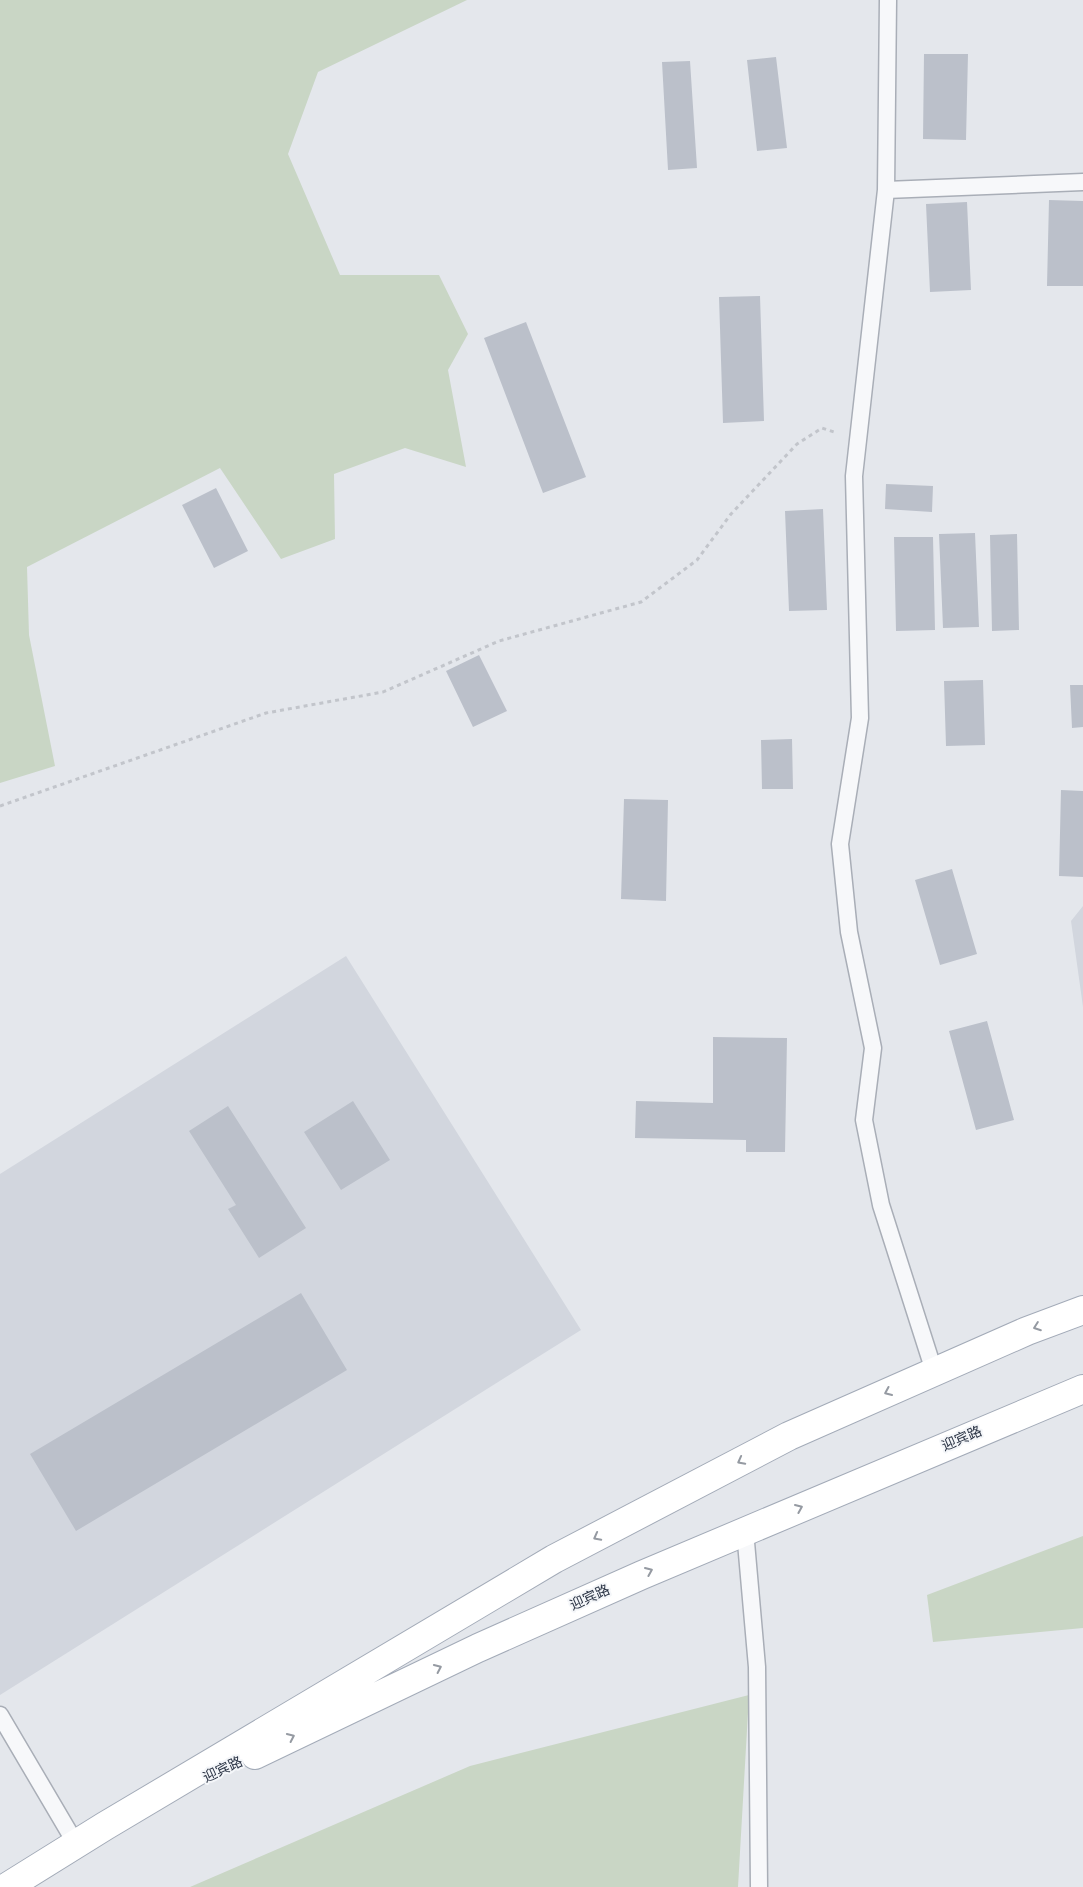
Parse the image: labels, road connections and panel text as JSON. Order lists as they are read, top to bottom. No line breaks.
{"streets":{"main road":["迎宾路"]}}
